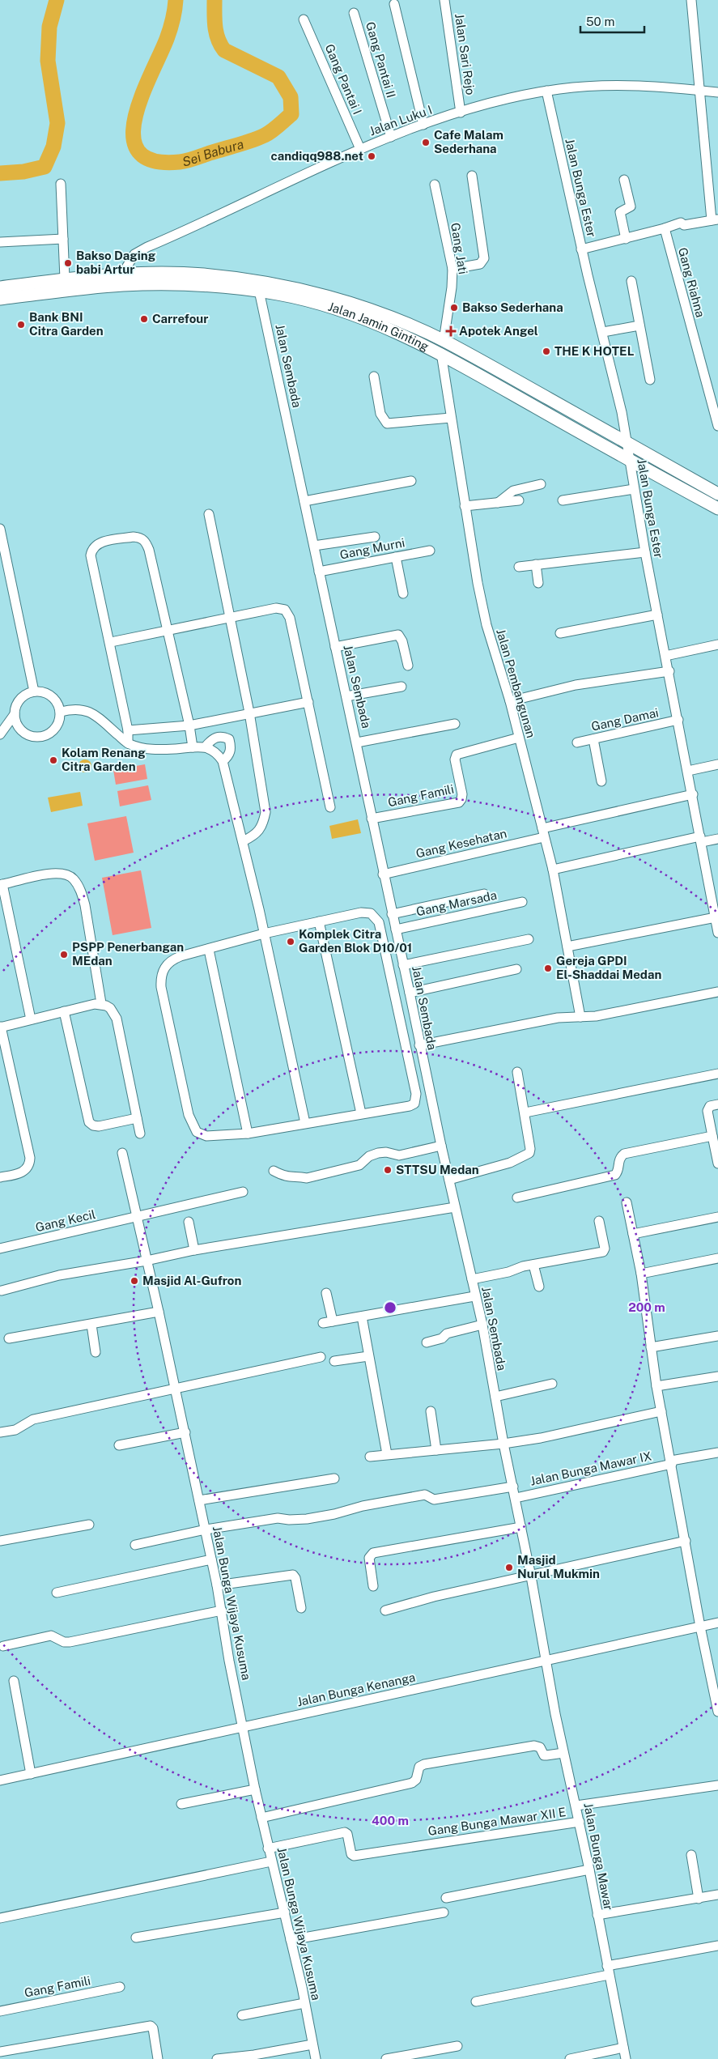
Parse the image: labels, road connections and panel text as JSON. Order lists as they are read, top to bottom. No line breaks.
{"streets":{"main road":["Jalan Jamin Ginting"],"street":["Jalan Sari Rejo","Gang Pantai II","Gang Pantai I","Jalan Luku I","Jalan Bunga Ester","Gang Jati","Gang Riahna","Jalan Sembada","Gang Murni","Jalan Pembangunan","Gang Damai","Gang Famili","Gang Kesehatan","Gang Marsada","Gang Kecil","Jalan Bunga Mawar IX","Jalan Bunga Wijaya Kusuma","Jalan Bunga Kenanga","Gang Bunga Mawar XII E","Jalan Bunga Mawar"]},"crossings":[["Jalan Sari Rejo","Jalan Luku I"],["Gang Pantai II","Jalan Luku I"],["Gang Pantai I","Jalan Luku I"],["Jalan Luku I","Jalan Bunga Ester"],["Jalan Luku I","Jalan Jamin Ginting"],["Jalan Bunga Ester","Jalan Jamin Ginting"],["Jalan Bunga Ester","Gang Damai"],["Jalan Bunga Ester","Gang Kesehatan"],["Gang Jati","Jalan Jamin Ginting"],["Jalan Jamin Ginting","Jalan Sembada"],["Jalan Jamin Ginting","Jalan Pembangunan"],["Jalan Sembada","Gang Murni"],["Jalan Sembada","Gang Famili"],["Jalan Sembada","Gang Kesehatan"],["Jalan Sembada","Gang Marsada"],["Jalan Sembada","Jalan Bunga Mawar IX"],["Jalan Sembada","Jalan Bunga Kenanga"],["Jalan Sembada","Jalan Bunga Mawar"],["Jalan Pembangunan","Gang Famili"],["Jalan Pembangunan","Gang Kesehatan"],["Gang Kecil","Jalan Bunga Wijaya Kusuma"],["Jalan Bunga Wijaya Kusuma","Jalan Bunga Kenanga"],["Jalan Bunga Wijaya Kusuma","Gang Bunga Mawar XII E"],["Jalan Bunga Kenanga","Jalan Bunga Mawar"],["Gang Bunga Mawar XII E","Jalan Bunga Mawar"]],"water":["Sei Babura"],"places":{"other":["Cafe Malam Sederhana","candiqq988.net","Bakso Daging babi Artur","Bakso Sederhana","Carrefour","Bank BNI Citra Garden","THE K HOTEL","Kolam Renang Citra Garden","Komplek Citra Garden Blok D10/01","PSPP Penerbangan MEdan","Gereja GPDI El-Shaddai Medan","STTSU Medan","Masjid Al-Gufron","Masjid Nurul Mukmin"],"health":["Apotek Angel"]},"scale_bar":"50 m","rings":["200 m","400 m"]}
